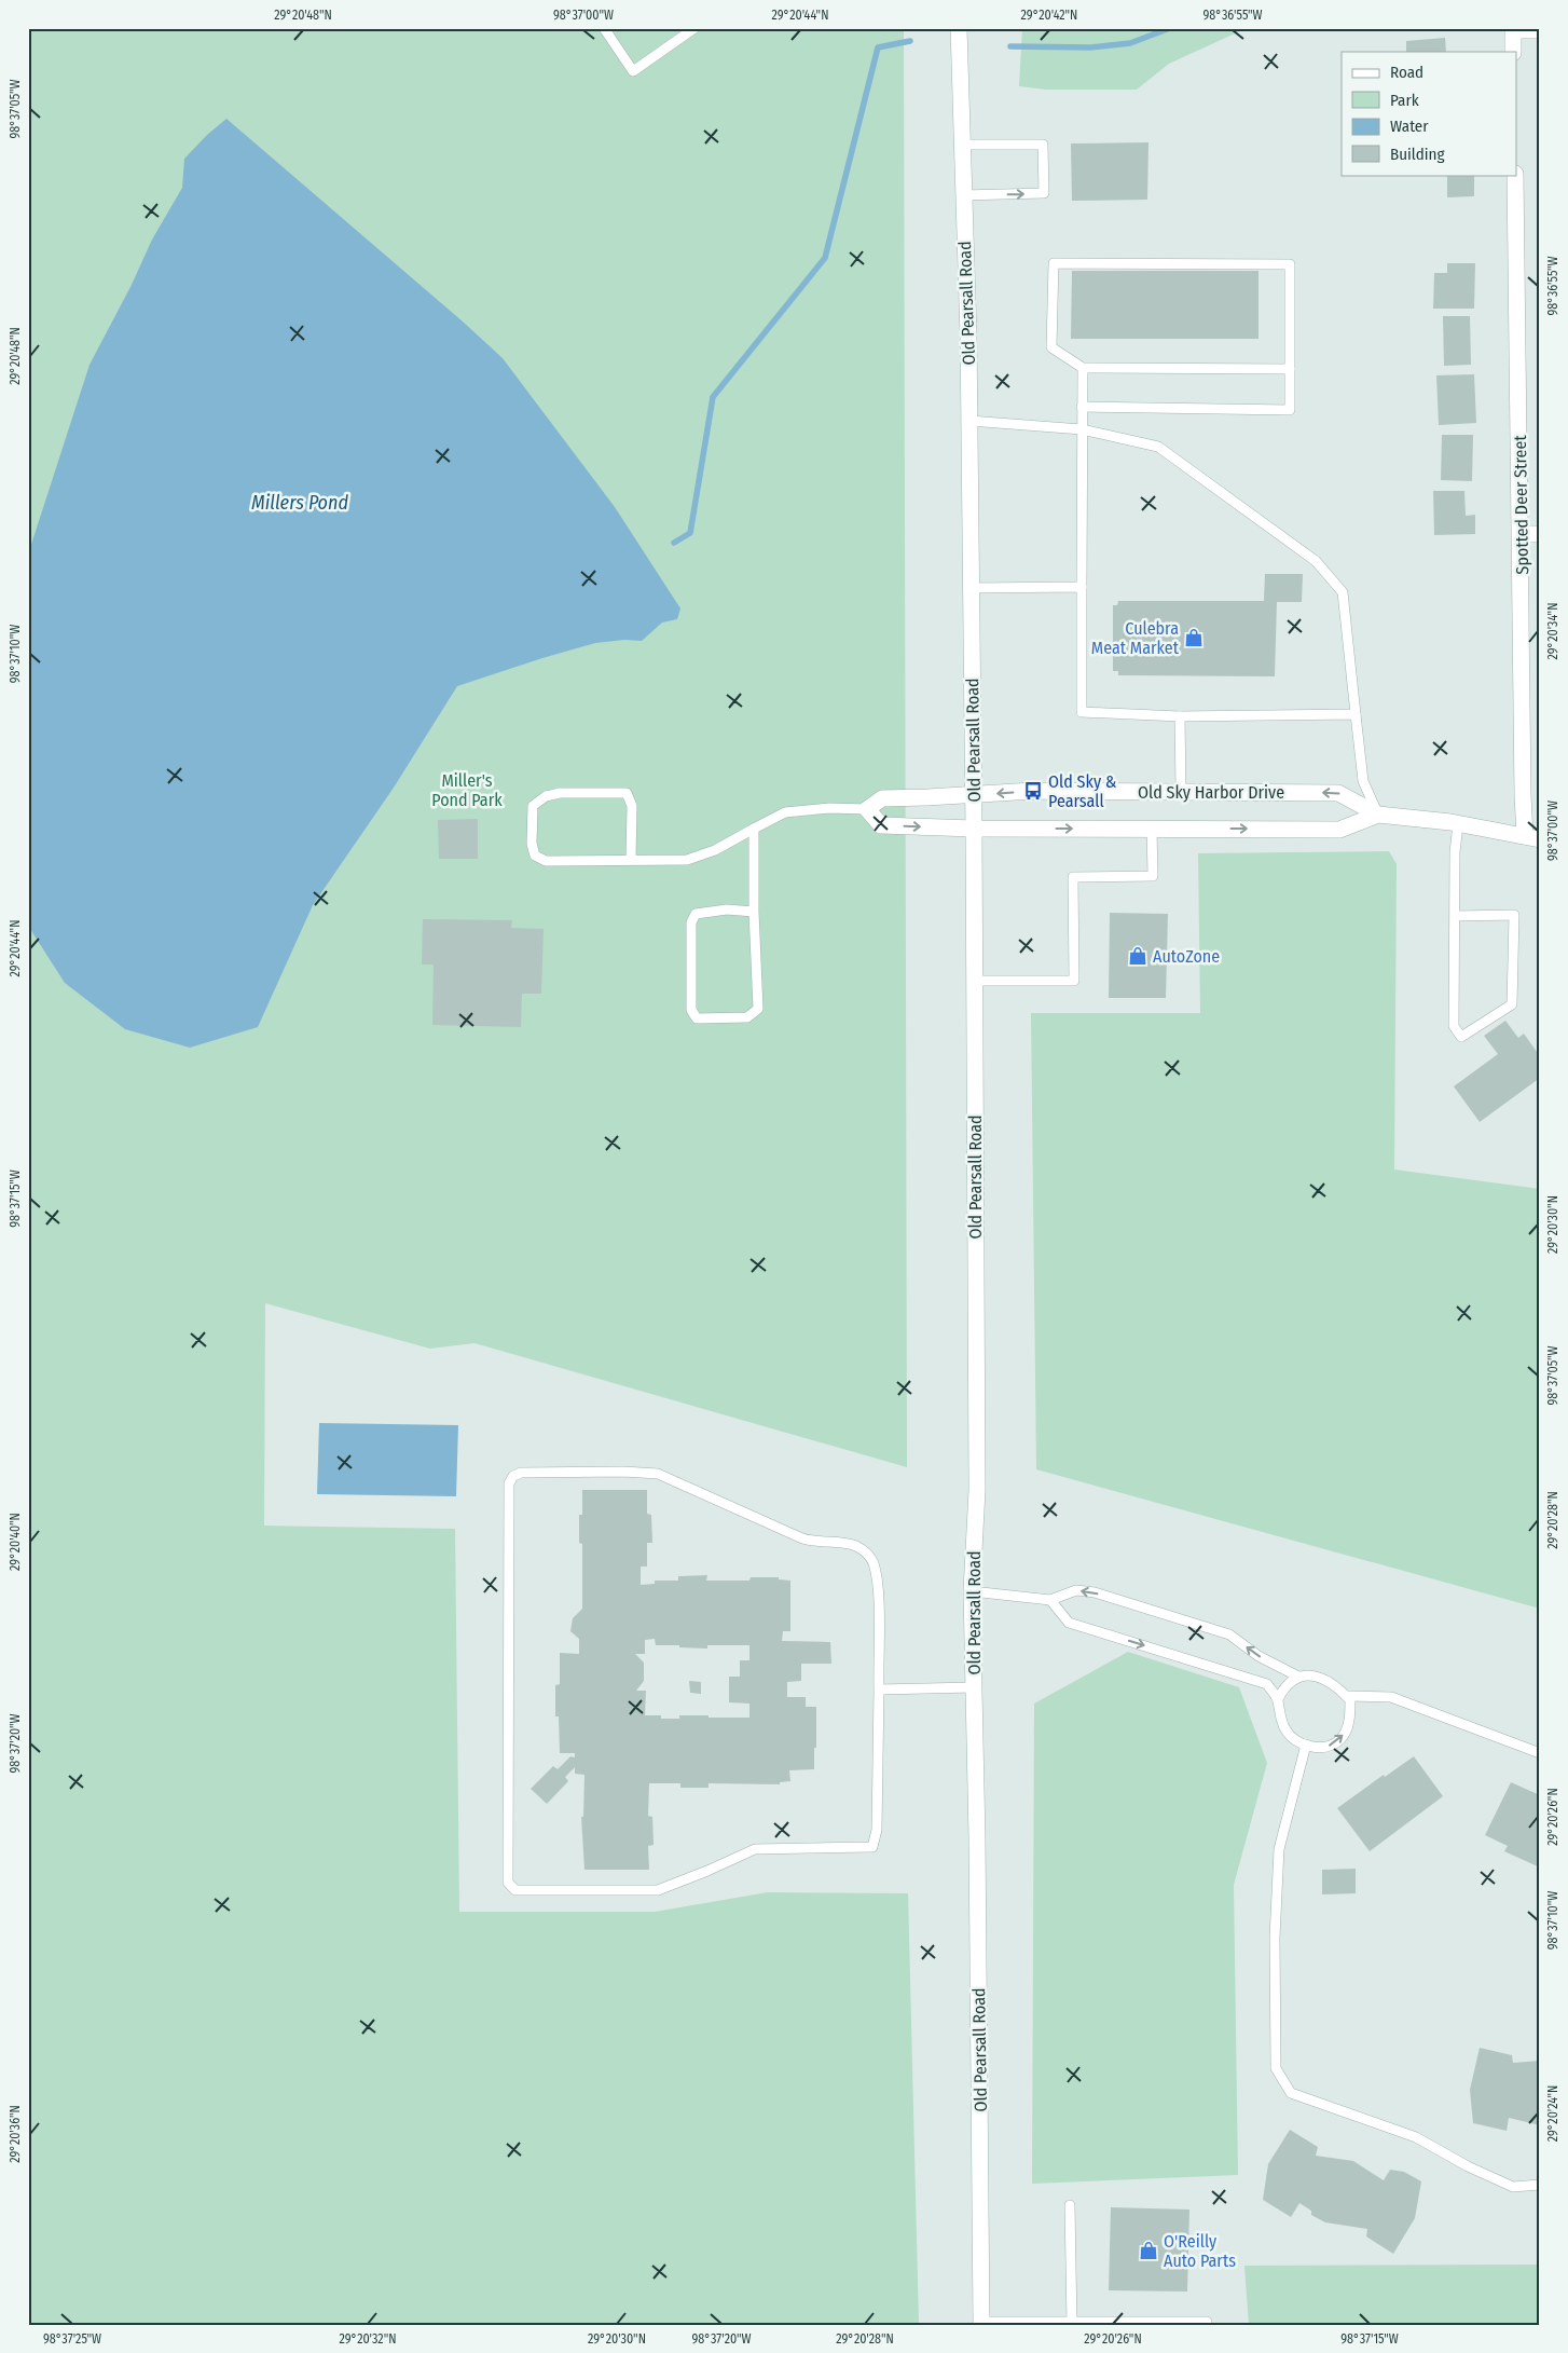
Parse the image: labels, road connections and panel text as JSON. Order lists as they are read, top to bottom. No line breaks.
{"streets":{"main road":["Old Pearsall Road","Spotted Deer Street","Old Sky Harbor Drive"]},"crossings":[["Old Pearsall Road","Old Sky Harbor Drive"],["Spotted Deer Street","Old Sky Harbor Drive"]],"water":["Millers Pond"],"parks":["Miller's Pond Park"],"places":{"shop":["Culebra Meat Market","AutoZone","O'Reilly Auto Parts"],"bus stop":["Old Sky & Pearsall"]},"legend":["Road","Park","Water","Building"],"coordinates":["29°20'48\"N","98°37'00\"W","29°20'44\"N","29°20'42\"N","98°36'55\"W","98°37'05\"W","29°20'34\"N","98°37'10\"W","98°37'15\"W","29°20'30\"N","29°20'28\"N","29°20'40\"N","98°37'20\"W","29°20'26\"N","29°20'24\"N","29°20'36\"N","98°37'25\"W","29°20'32\"N"]}
